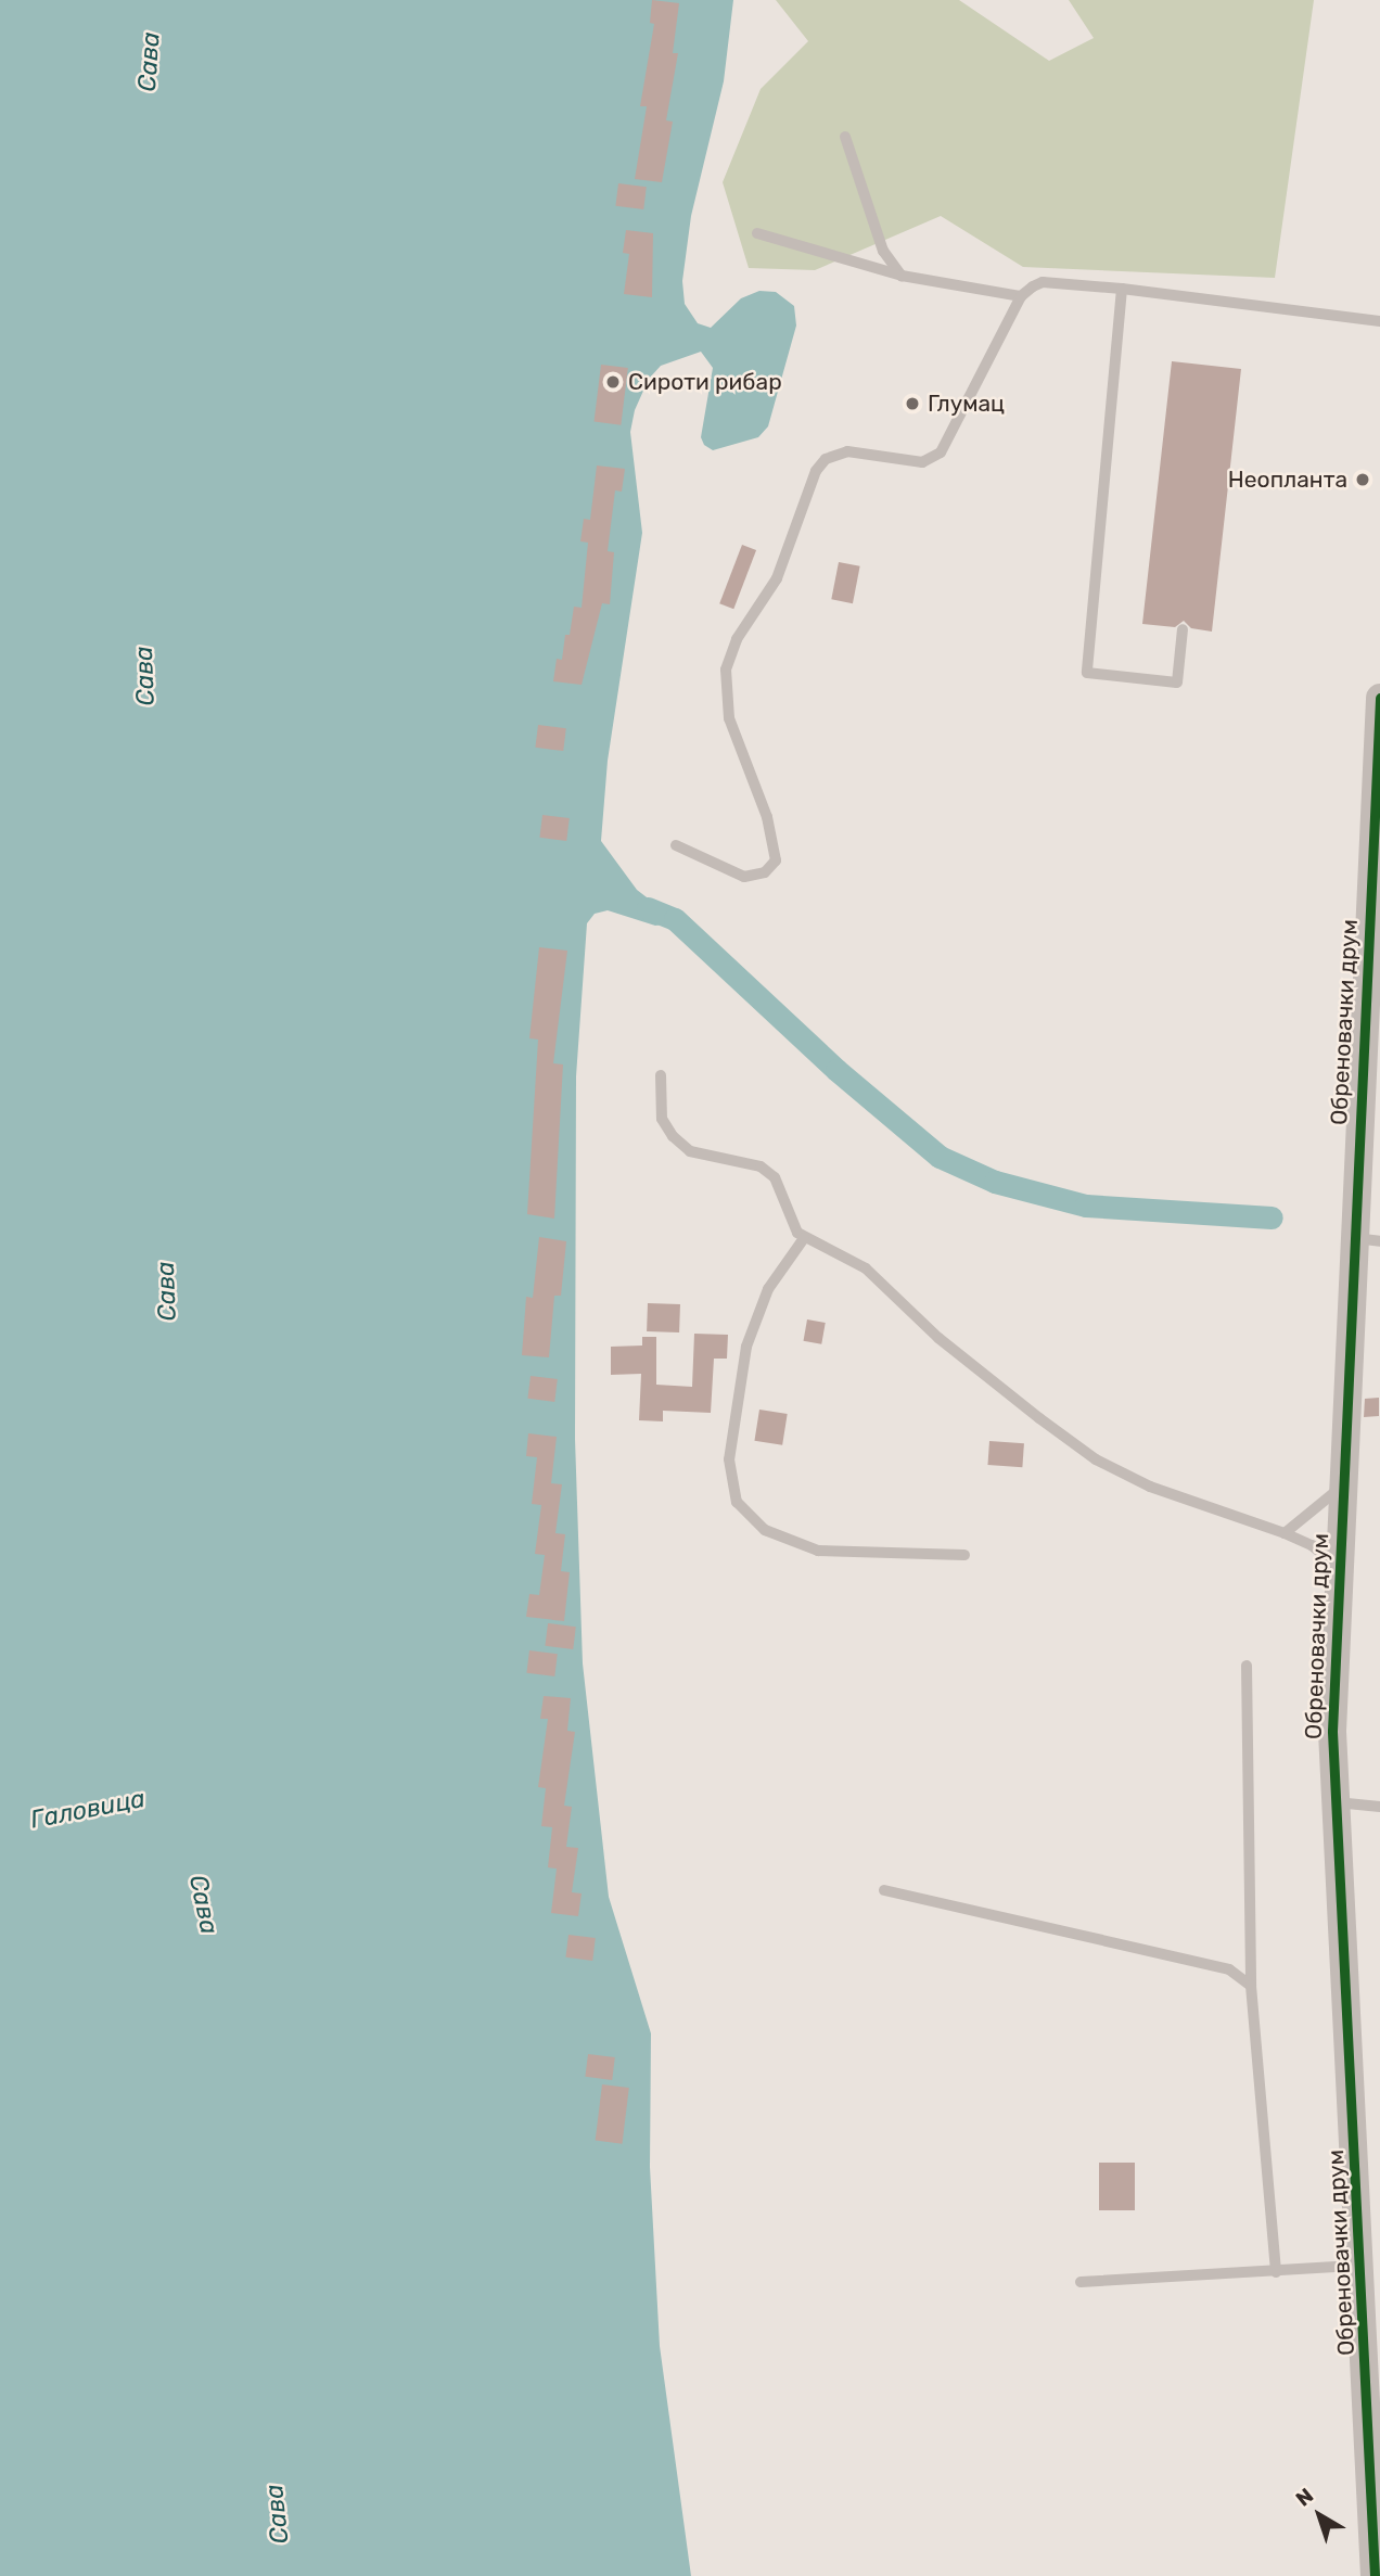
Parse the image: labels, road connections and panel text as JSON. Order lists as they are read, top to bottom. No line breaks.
{"streets":{"street":["Обреновачки друм"]},"water":["Сава","Галовица"],"places":["Сироти рибар","Глумац","Неопланта"],"north":"top left"}
